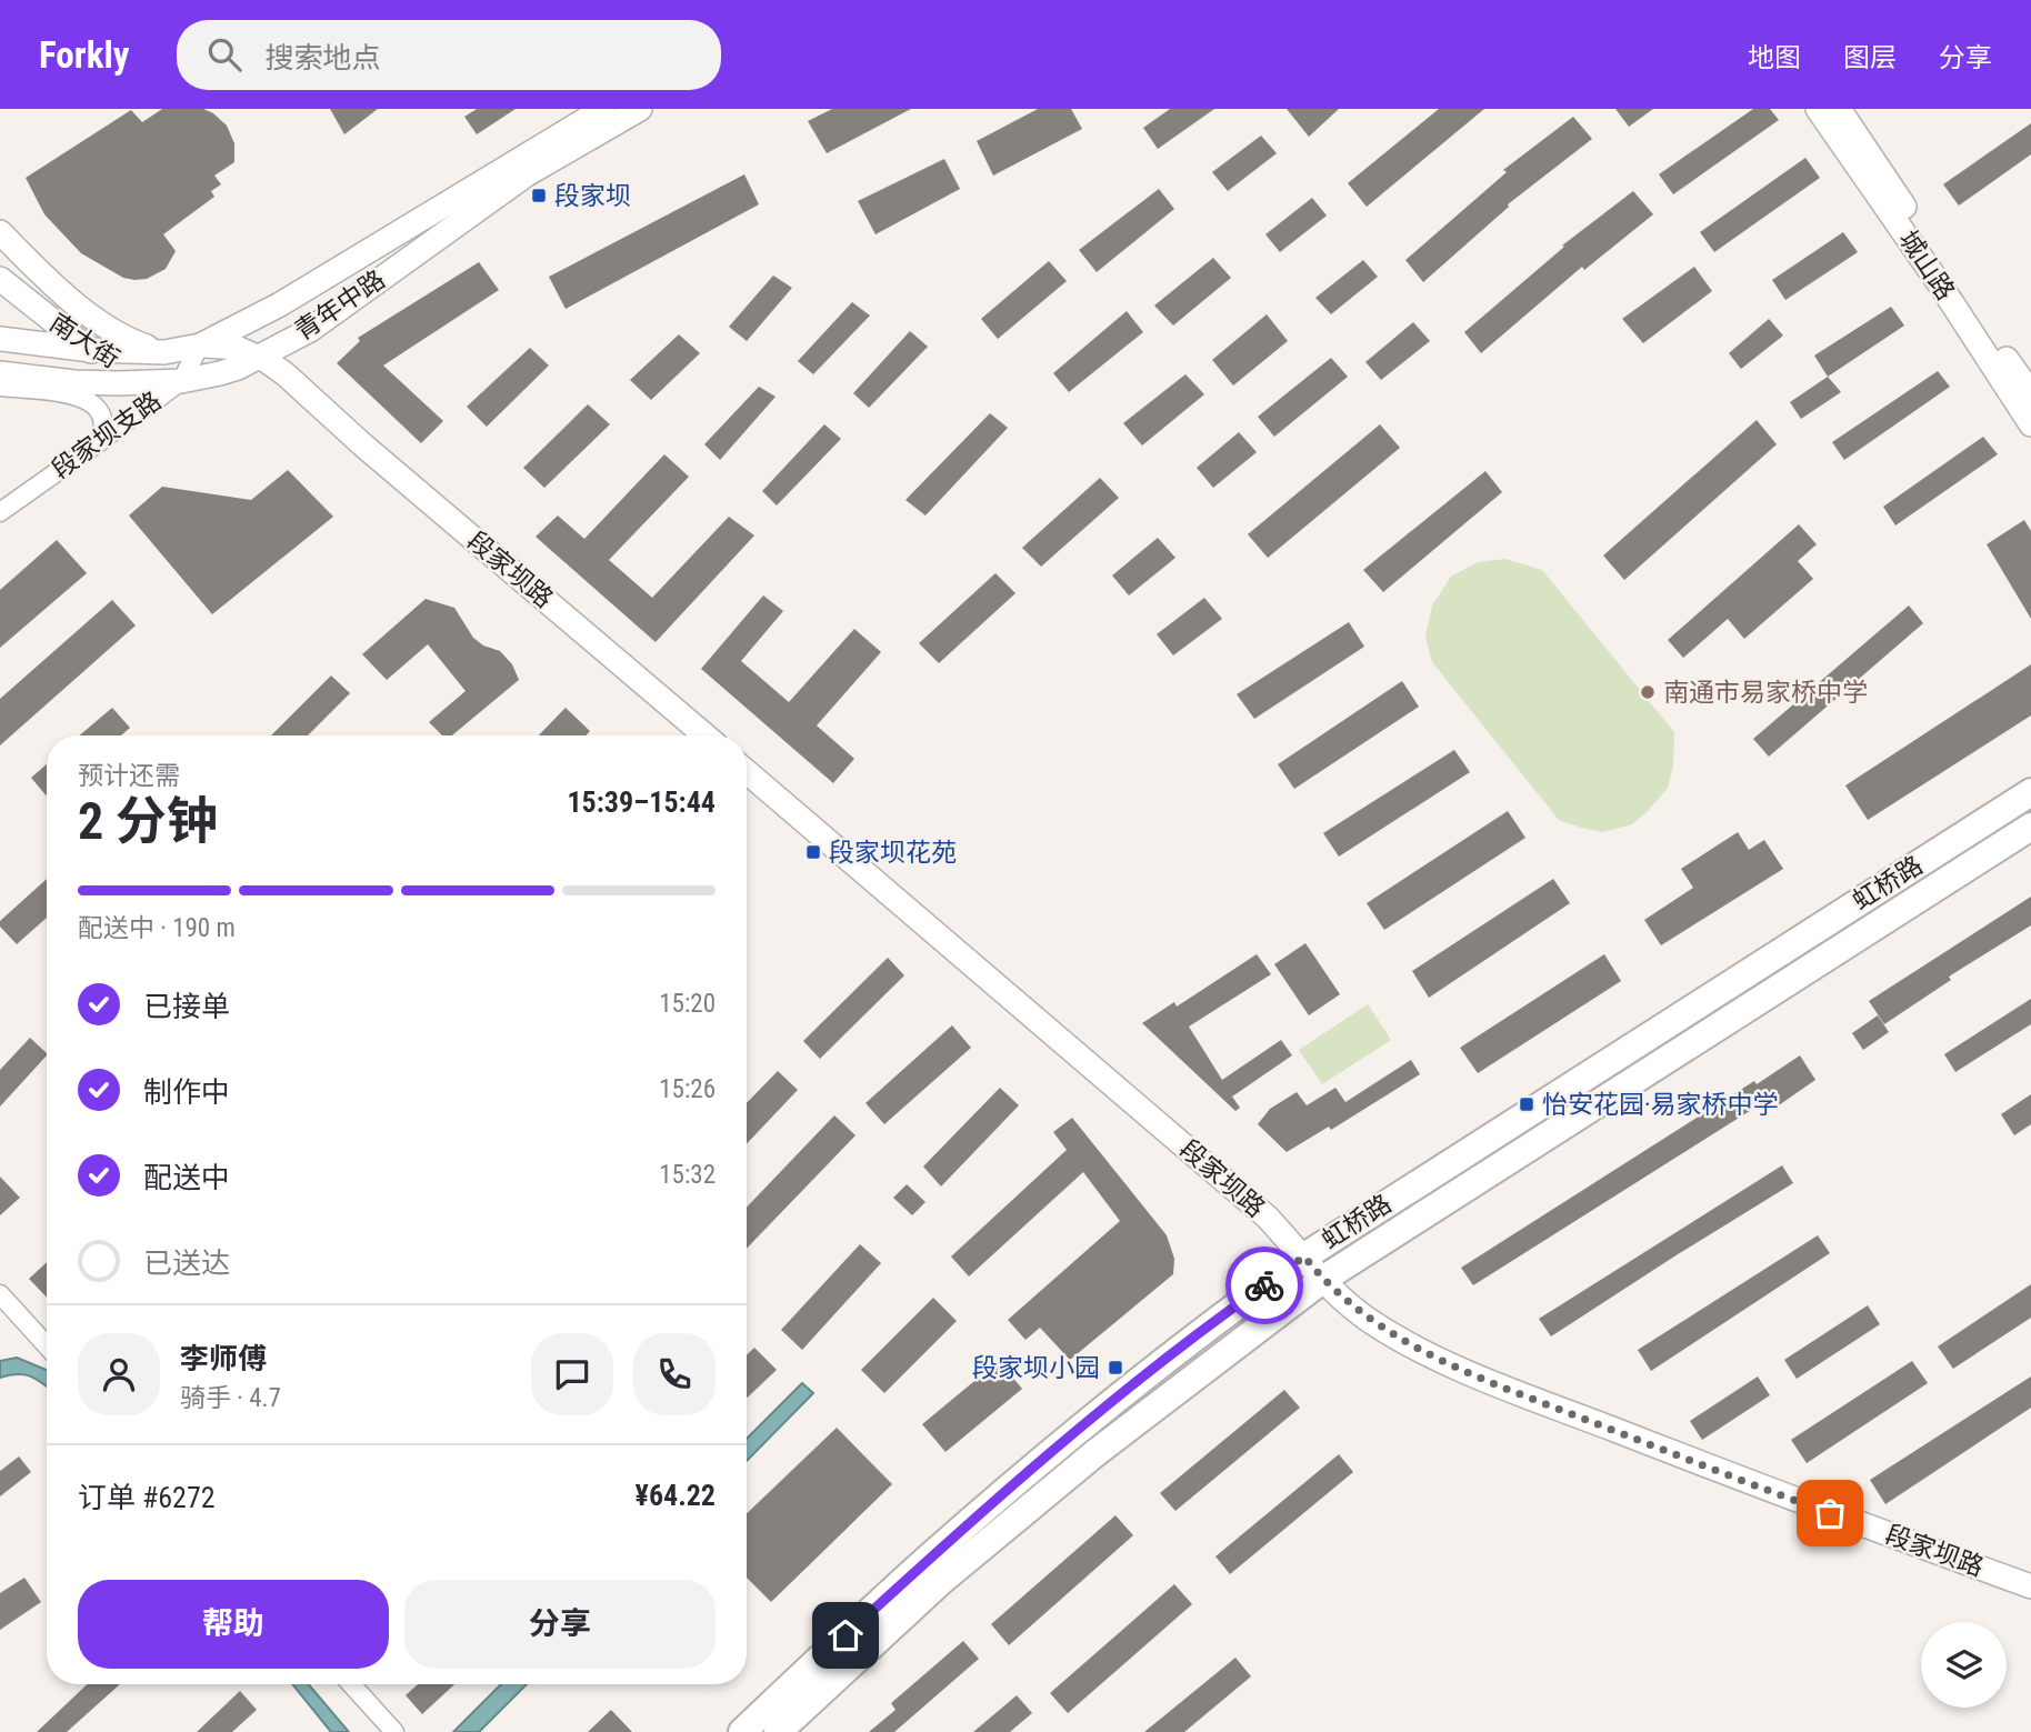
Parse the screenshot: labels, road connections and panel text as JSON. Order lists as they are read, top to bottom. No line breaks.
{"streets":{"main road":["城山路","青年中路","南大街","段家坝路","虹桥路"],"street":["段家坝支路"]},"crossings":[["青年中路","南大街"],["青年中路","段家坝支路"],["青年中路","段家坝路"],["南大街","段家坝支路"],["段家坝支路","段家坝路"],["段家坝路","虹桥路"]],"places":{"transit":["段家坝","段家坝花苑","怡安花园·易家桥中学","段家坝小园"],"other":["南通市易家桥中学"]},"page":{"header":"Forkly","search":"搜索地点","nav":["地图","图层","分享"],"heading":["2 分钟","预计还需","15:39–15:44"],"panel":["李师傅","骑手 · 4.7","订单 #6272","¥64.22"],"bar":"配送中 · 190 m","list":[["已接单","15:20"],["制作中","15:26"],["配送中","15:32"],"已送达"],"buttons":["帮助","分享"]}}
